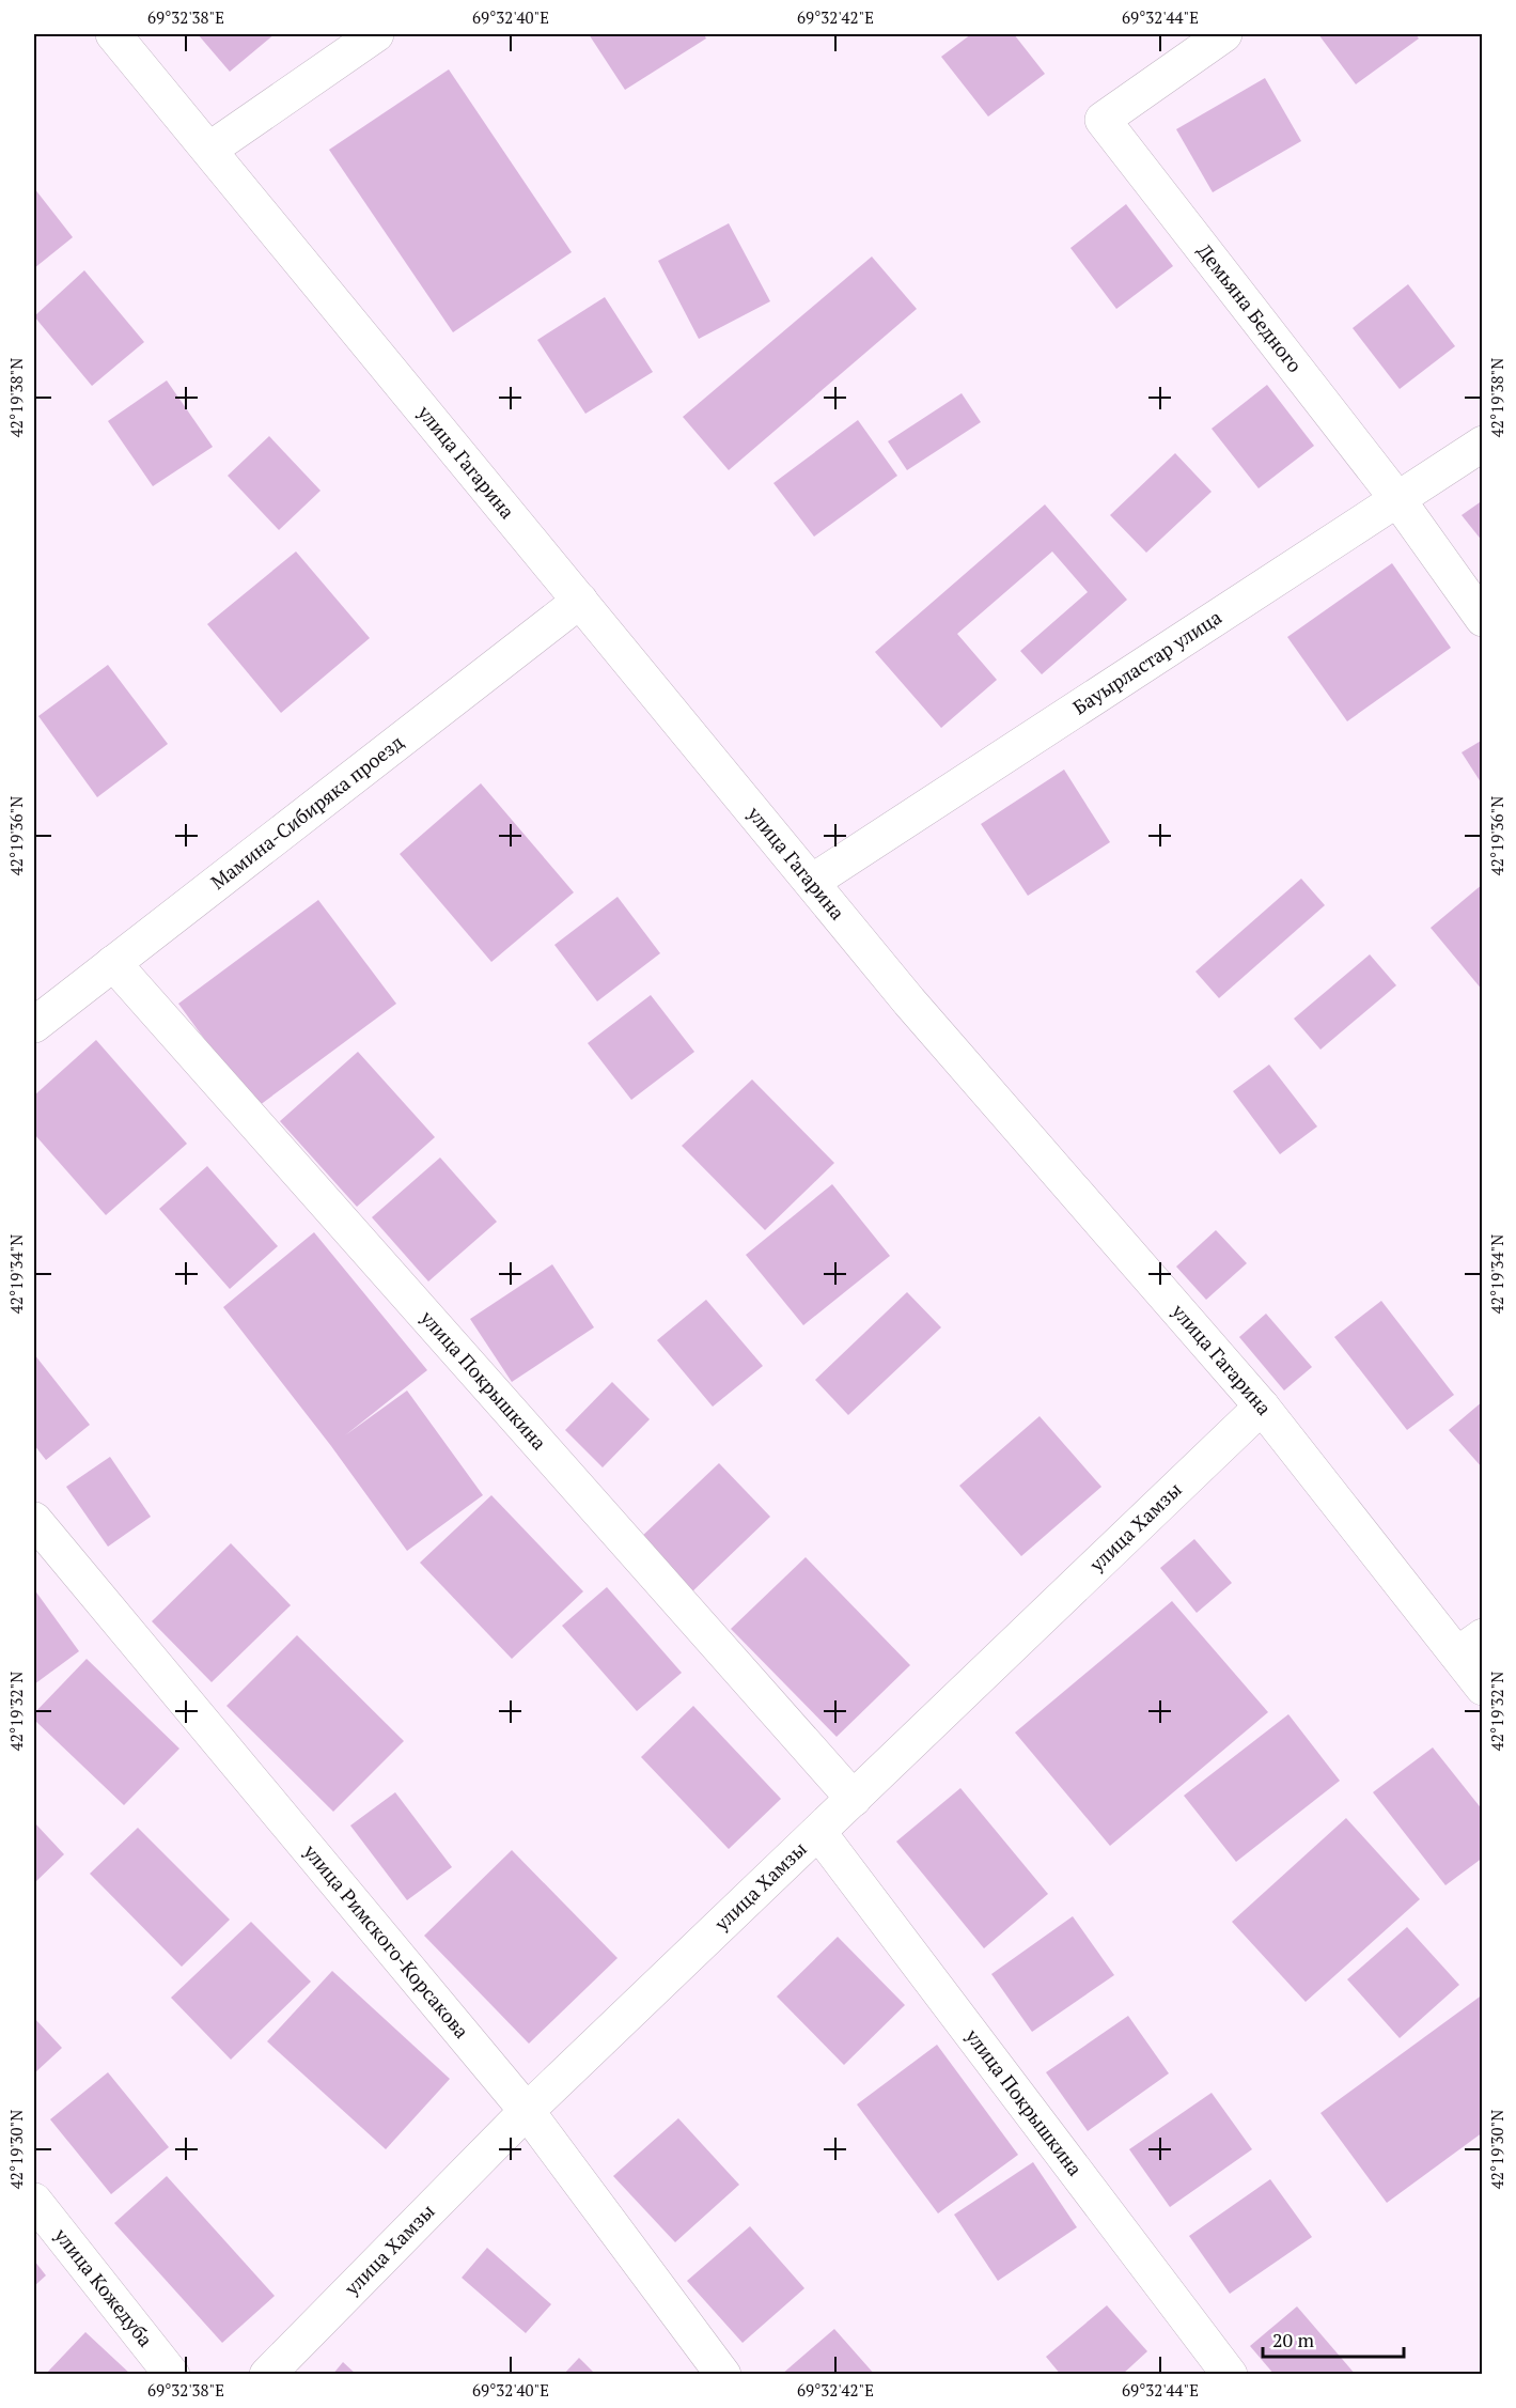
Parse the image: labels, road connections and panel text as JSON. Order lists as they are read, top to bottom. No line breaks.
{"streets":{"street":["Демьяна Бедного","улица Гагарина","Бауырластар улица","Мамина-Сибиряка проезд","улица Покрышкина","улица Хамзы","улица Римского-Корсакова","улица Кожедуба"]},"crossings":[["Демьяна Бедного","Бауырластар улица"],["улица Гагарина","Бауырластар улица"],["улица Гагарина","Мамина-Сибиряка проезд"],["улица Гагарина","улица Хамзы"],["Мамина-Сибиряка проезд","улица Покрышкина"],["улица Покрышкина","улица Хамзы"],["улица Хамзы","улица Римского-Корсакова"]],"scale_bar":"20 m","coordinates":["69°32'38\"E","69°32'40\"E","69°32'42\"E","69°32'44\"E","42°19'38\"N","42°19'36\"N","42°19'34\"N","42°19'32\"N","42°19'30\"N"]}
